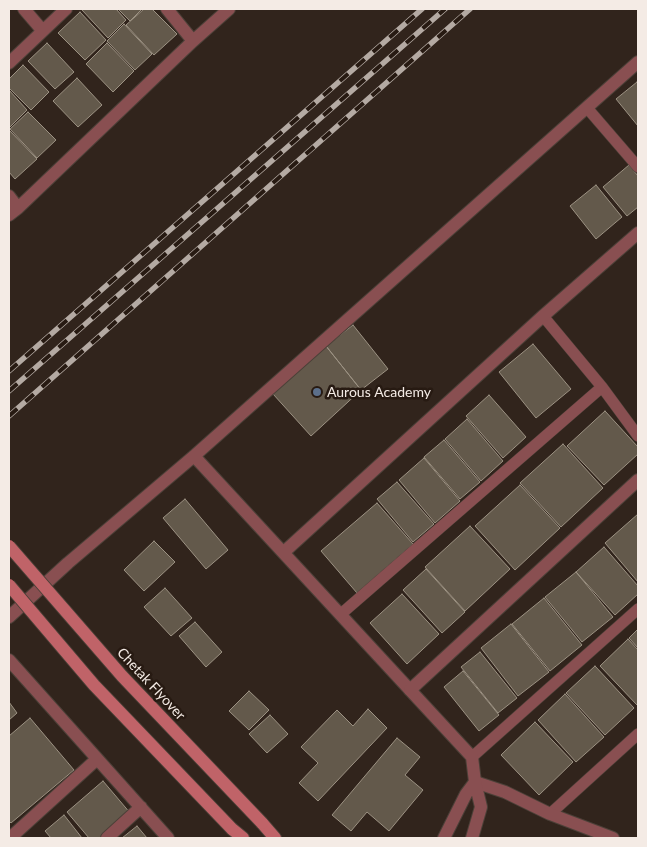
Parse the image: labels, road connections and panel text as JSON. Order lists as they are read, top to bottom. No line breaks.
{"streets":{"main road":["Chetak Flyover"]},"places":["Aurous Academy"]}
